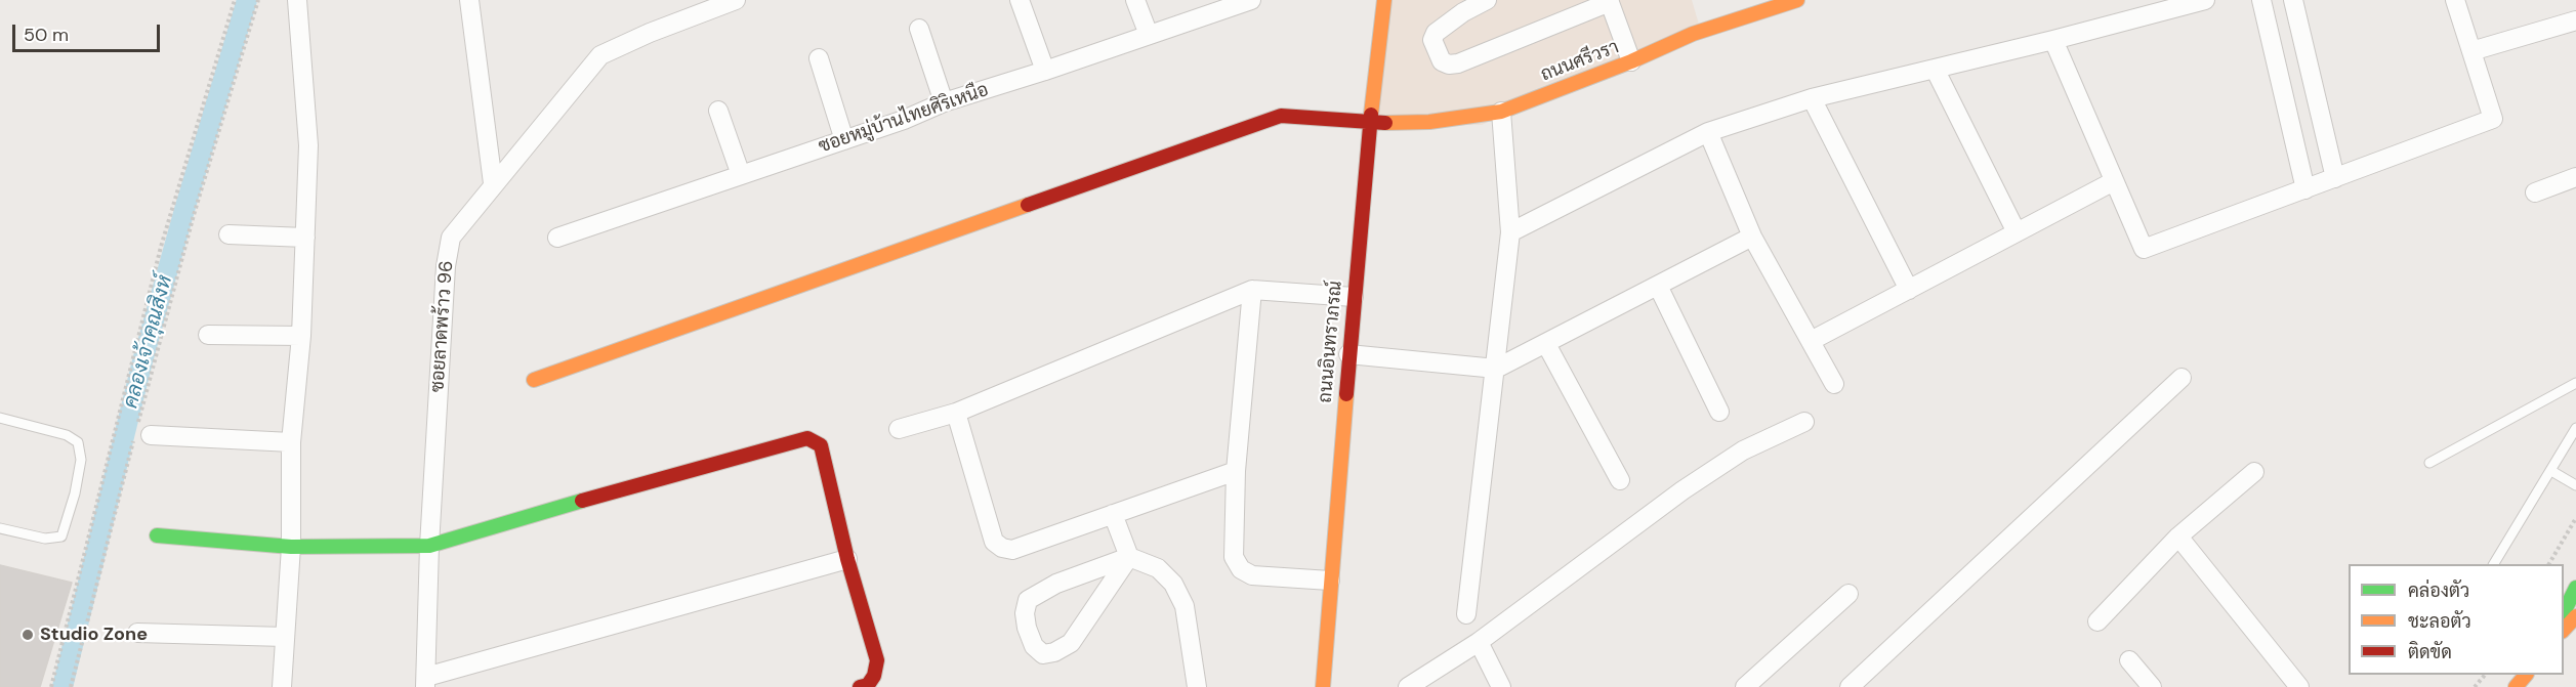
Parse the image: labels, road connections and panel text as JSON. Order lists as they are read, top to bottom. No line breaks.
{"streets":{"main road":["ถนนศรีวรา","ถนนอินทราภรณ์"],"street":["ซอยหมู่บ้านไทยศิริเหนือ","ซอยลาดพร้าว 96"]},"crossings":[["ถนนศรีวรา","ถนนอินทราภรณ์"]],"water":["คลองเจ้าคุณสิงห์"],"places":["Studio Zone"],"legend":["คล่องตัว","ชะลอตัว","ติดขัด"],"scale_bar":"50 m"}
